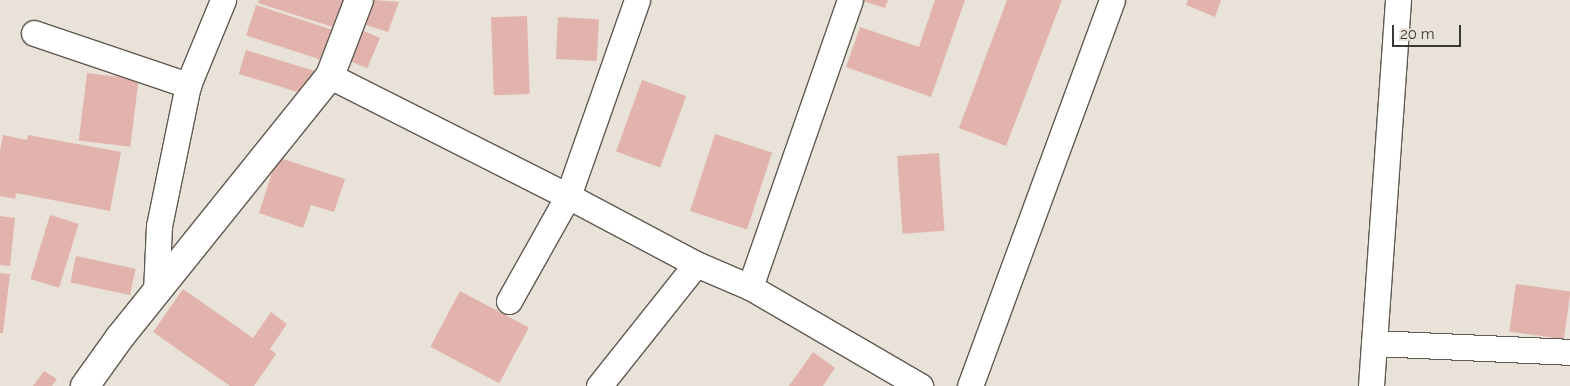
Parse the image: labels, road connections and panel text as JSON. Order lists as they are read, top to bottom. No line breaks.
{"scale_bar":"20 m"}
